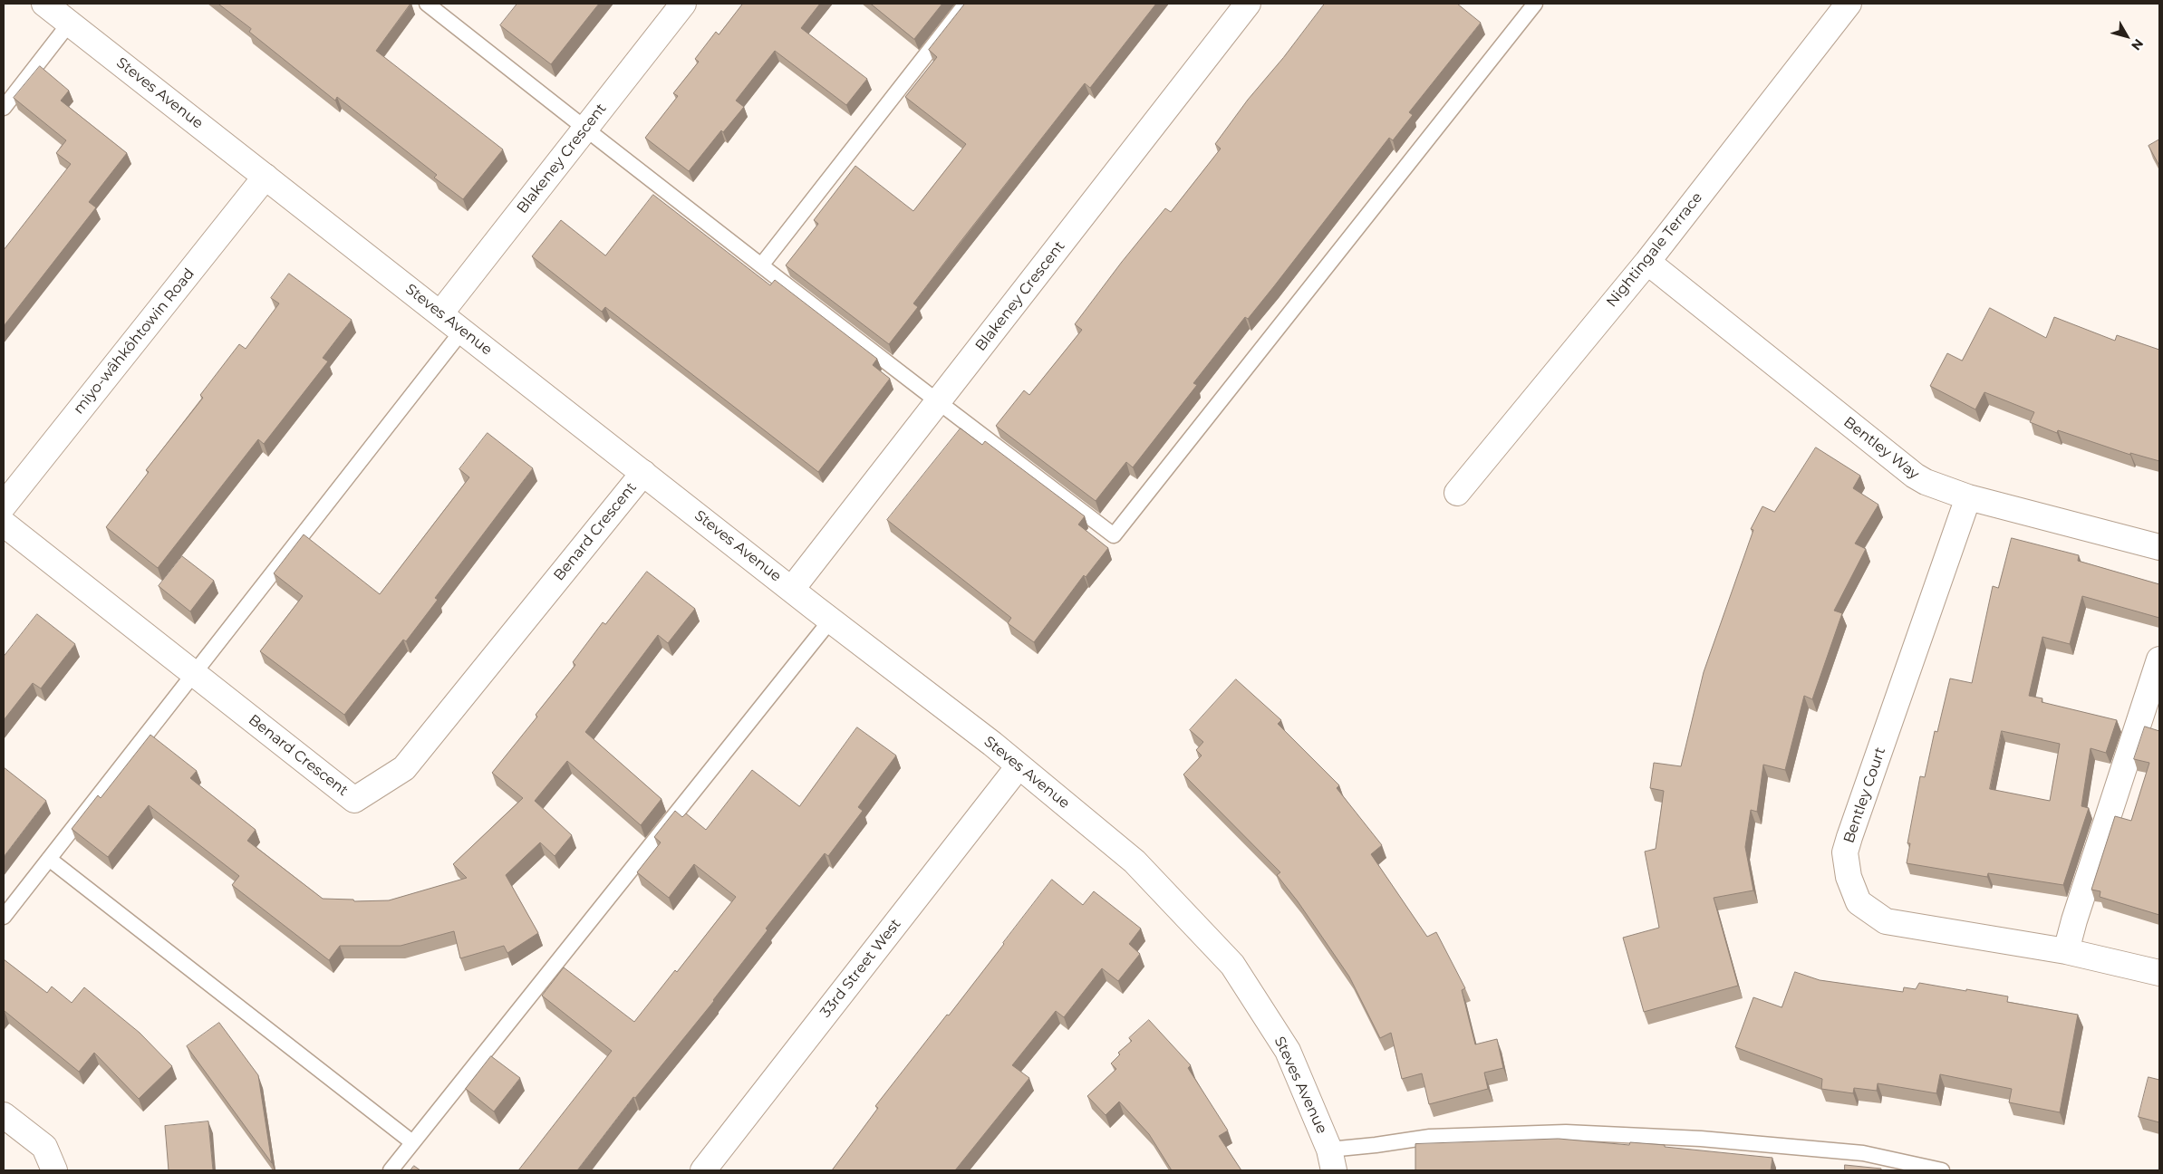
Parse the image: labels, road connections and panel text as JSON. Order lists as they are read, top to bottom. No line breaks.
{"streets":{"street":["Steves Avenue","Blakeney Crescent","Nightingale Terrace","miyo-wâhkôhtowin Road","Bentley Way","Benard Crescent","Bentley Court","33rd Street West"]},"crossings":[["Steves Avenue","Blakeney Crescent"],["Steves Avenue","miyo-wâhkôhtowin Road"],["Steves Avenue","Benard Crescent"],["Steves Avenue","33rd Street West"],["Nightingale Terrace","Bentley Way"],["Bentley Way","Bentley Court"]],"north":"bottom right"}
